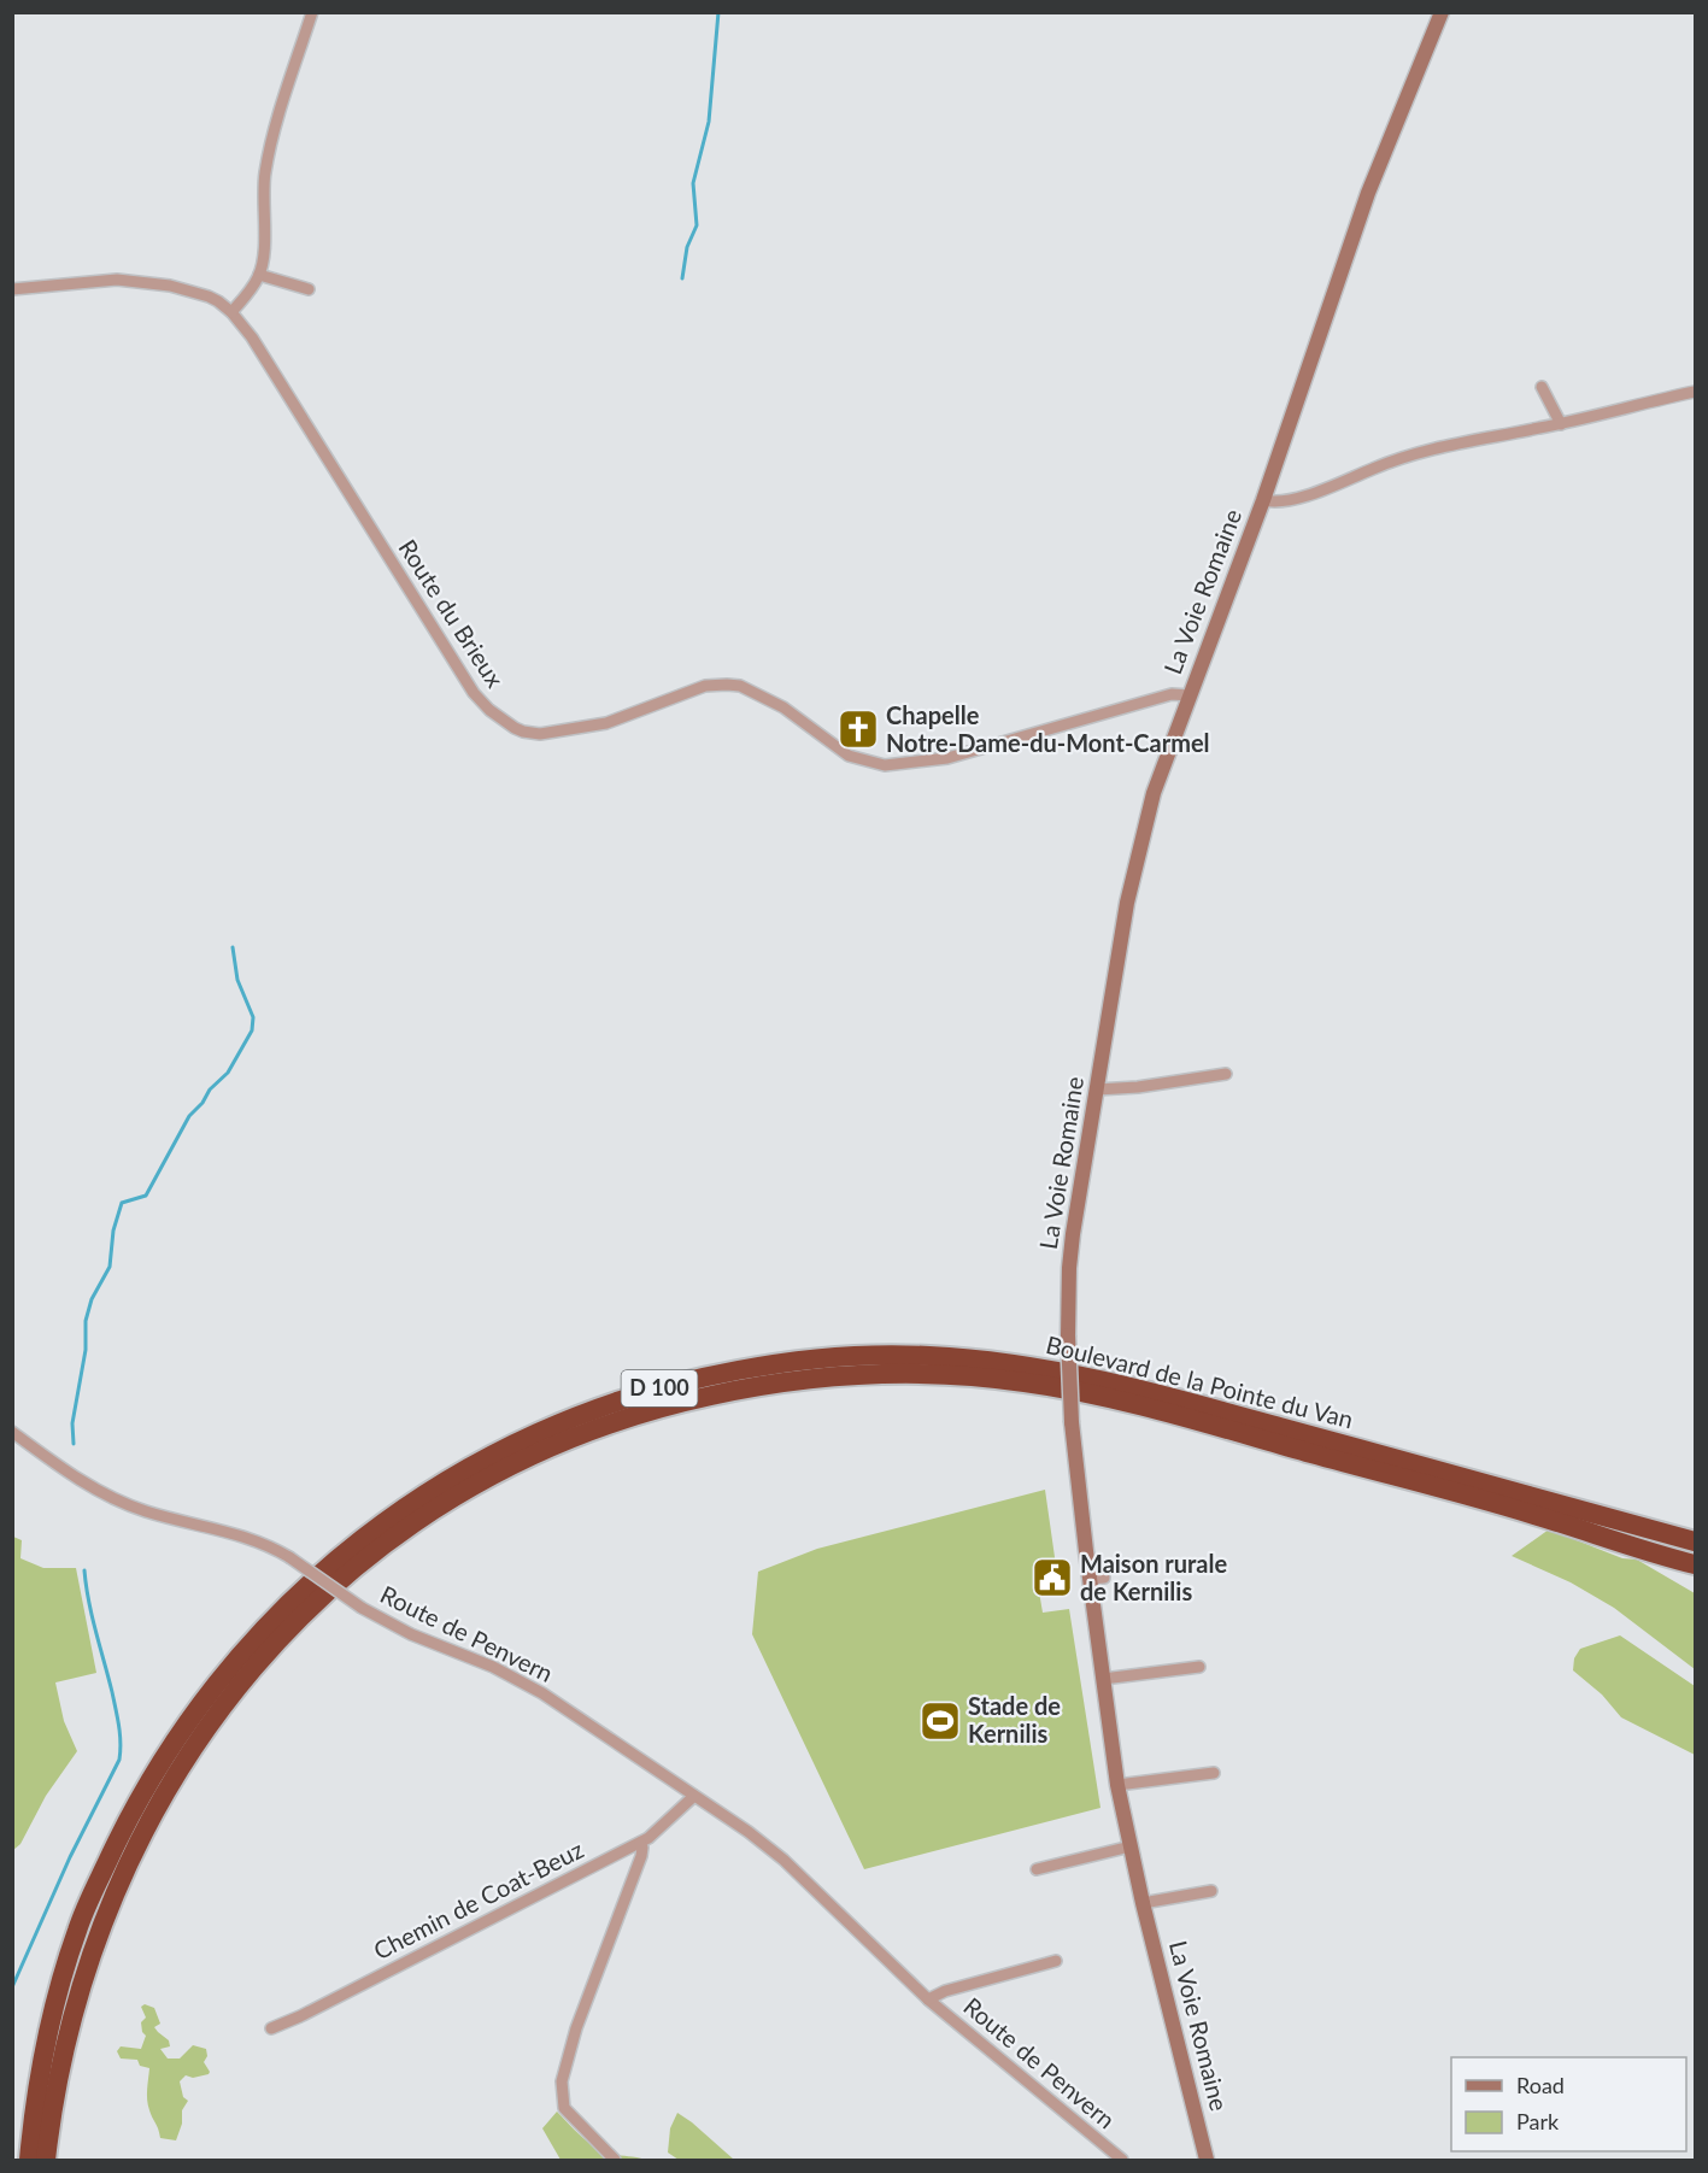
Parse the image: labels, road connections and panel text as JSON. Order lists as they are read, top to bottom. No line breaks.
{"streets":{"highway":["Boulevard de la Pointe du Van","D 100"],"street":["La Voie Romaine","Route du Brieux","Route de Penvern","Chemin de Coat-Beuz"]},"crossings":[["La Voie Romaine","Route du Brieux"],["Route de Penvern","Chemin de Coat-Beuz"]],"places":{"church":["Chapelle Notre-Dame-du-Mont-Carmel"],"public building":["Maison rurale de Kernilis"],"sports":["Stade de Kernilis"]},"legend":["Road","Park"]}
